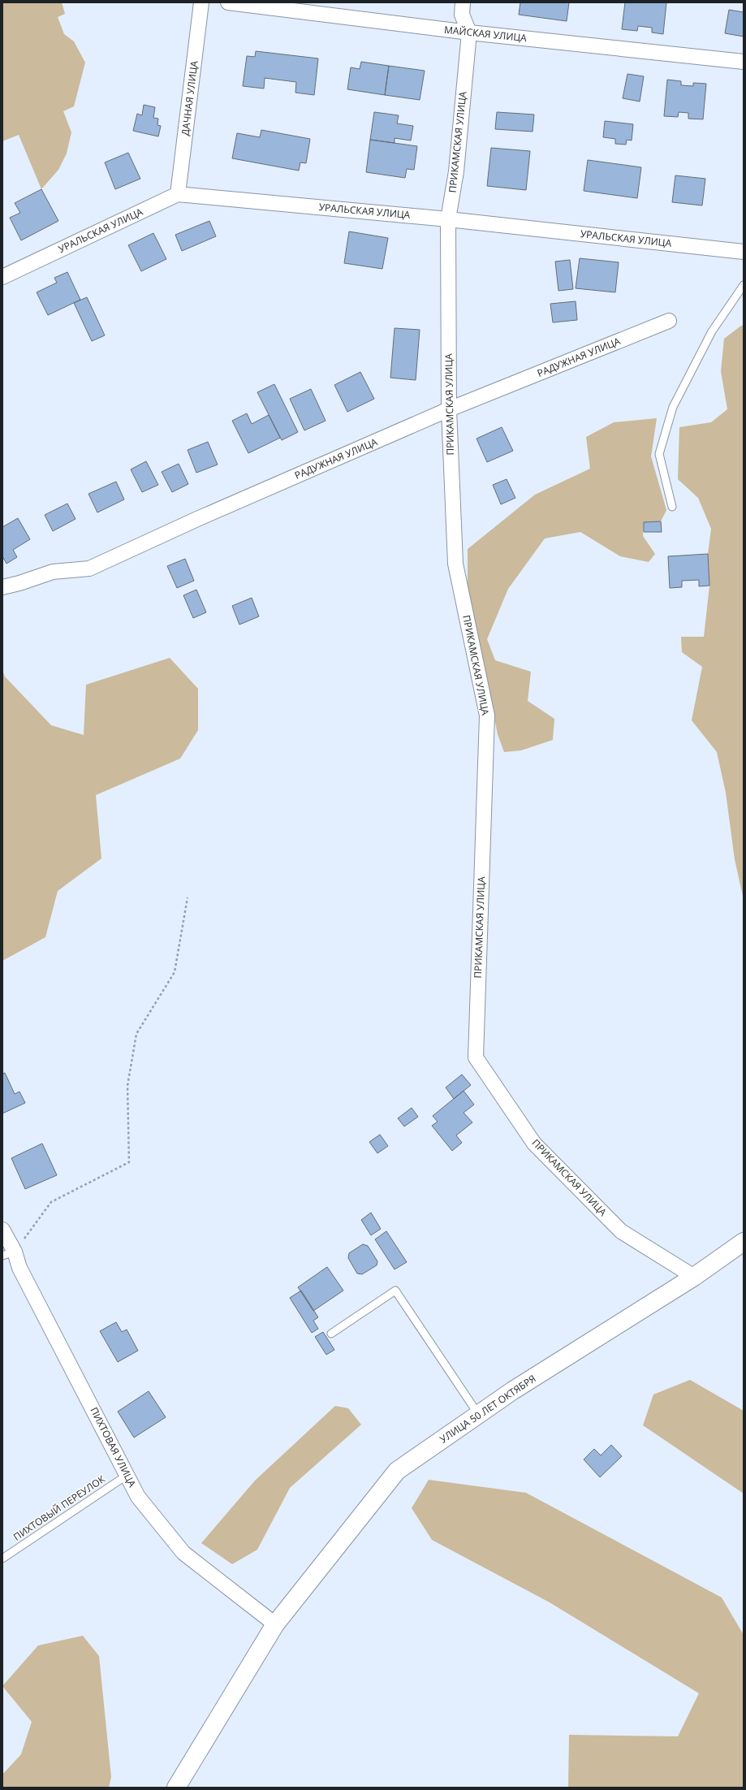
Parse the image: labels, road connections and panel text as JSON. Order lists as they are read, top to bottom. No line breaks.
{"streets":{"main road":["УЛИЦА 50 ЛЕТ ОКТЯБРЯ"],"street":["МАЙСКАЯ УЛИЦА","ДАЧНАЯ УЛИЦА","ПРИКАМСКАЯ УЛИЦА","УРАЛЬСКАЯ УЛИЦА","РАДУЖНАЯ УЛИЦА","ПИХТОВАЯ УЛИЦА"],"lane":["ПИХТОВЫЙ ПЕРЕУЛОК"]},"crossings":[["МАЙСКАЯ УЛИЦА","ПРИКАМСКАЯ УЛИЦА"],["ДАЧНАЯ УЛИЦА","УРАЛЬСКАЯ УЛИЦА"],["ПРИКАМСКАЯ УЛИЦА","УРАЛЬСКАЯ УЛИЦА"],["ПРИКАМСКАЯ УЛИЦА","РАДУЖНАЯ УЛИЦА"],["ПРИКАМСКАЯ УЛИЦА","УЛИЦА 50 ЛЕТ ОКТЯБРЯ"],["УЛИЦА 50 ЛЕТ ОКТЯБРЯ","ПИХТОВАЯ УЛИЦА"],["ПИХТОВАЯ УЛИЦА","ПИХТОВЫЙ ПЕРЕУЛОК"]]}
